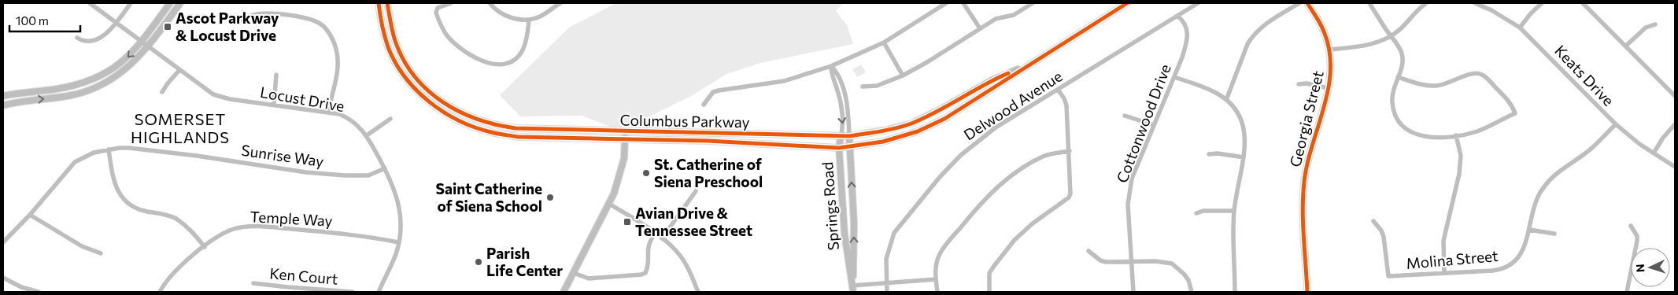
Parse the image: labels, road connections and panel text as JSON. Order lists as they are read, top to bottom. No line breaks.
{"streets":{"main road":["Georgia Street","Columbus Parkway","Springs Road"],"street":["Keats Drive","Locust Drive","Delwood Avenue","Cottonwood Drive","Sunrise Way","Temple Way","Molina Street","Ken Court"]},"crossings":[["Keats Drive","Molina Street"],["Locust Drive","Sunrise Way"],["Locust Drive","Temple Way"],["Delwood Avenue","Cottonwood Drive"],["Columbus Parkway","Springs Road"]],"districts":["SOMERSET HIGHLANDS"],"places":{"transit":["Ascot Parkway & Locust Drive","Avian Drive & Tennessee Street"],"other":["St. Catherine of Siena Preschool","Saint Catherine of Siena School","Parish Life Center"]},"scale_bar":"100 m","north":"left"}
